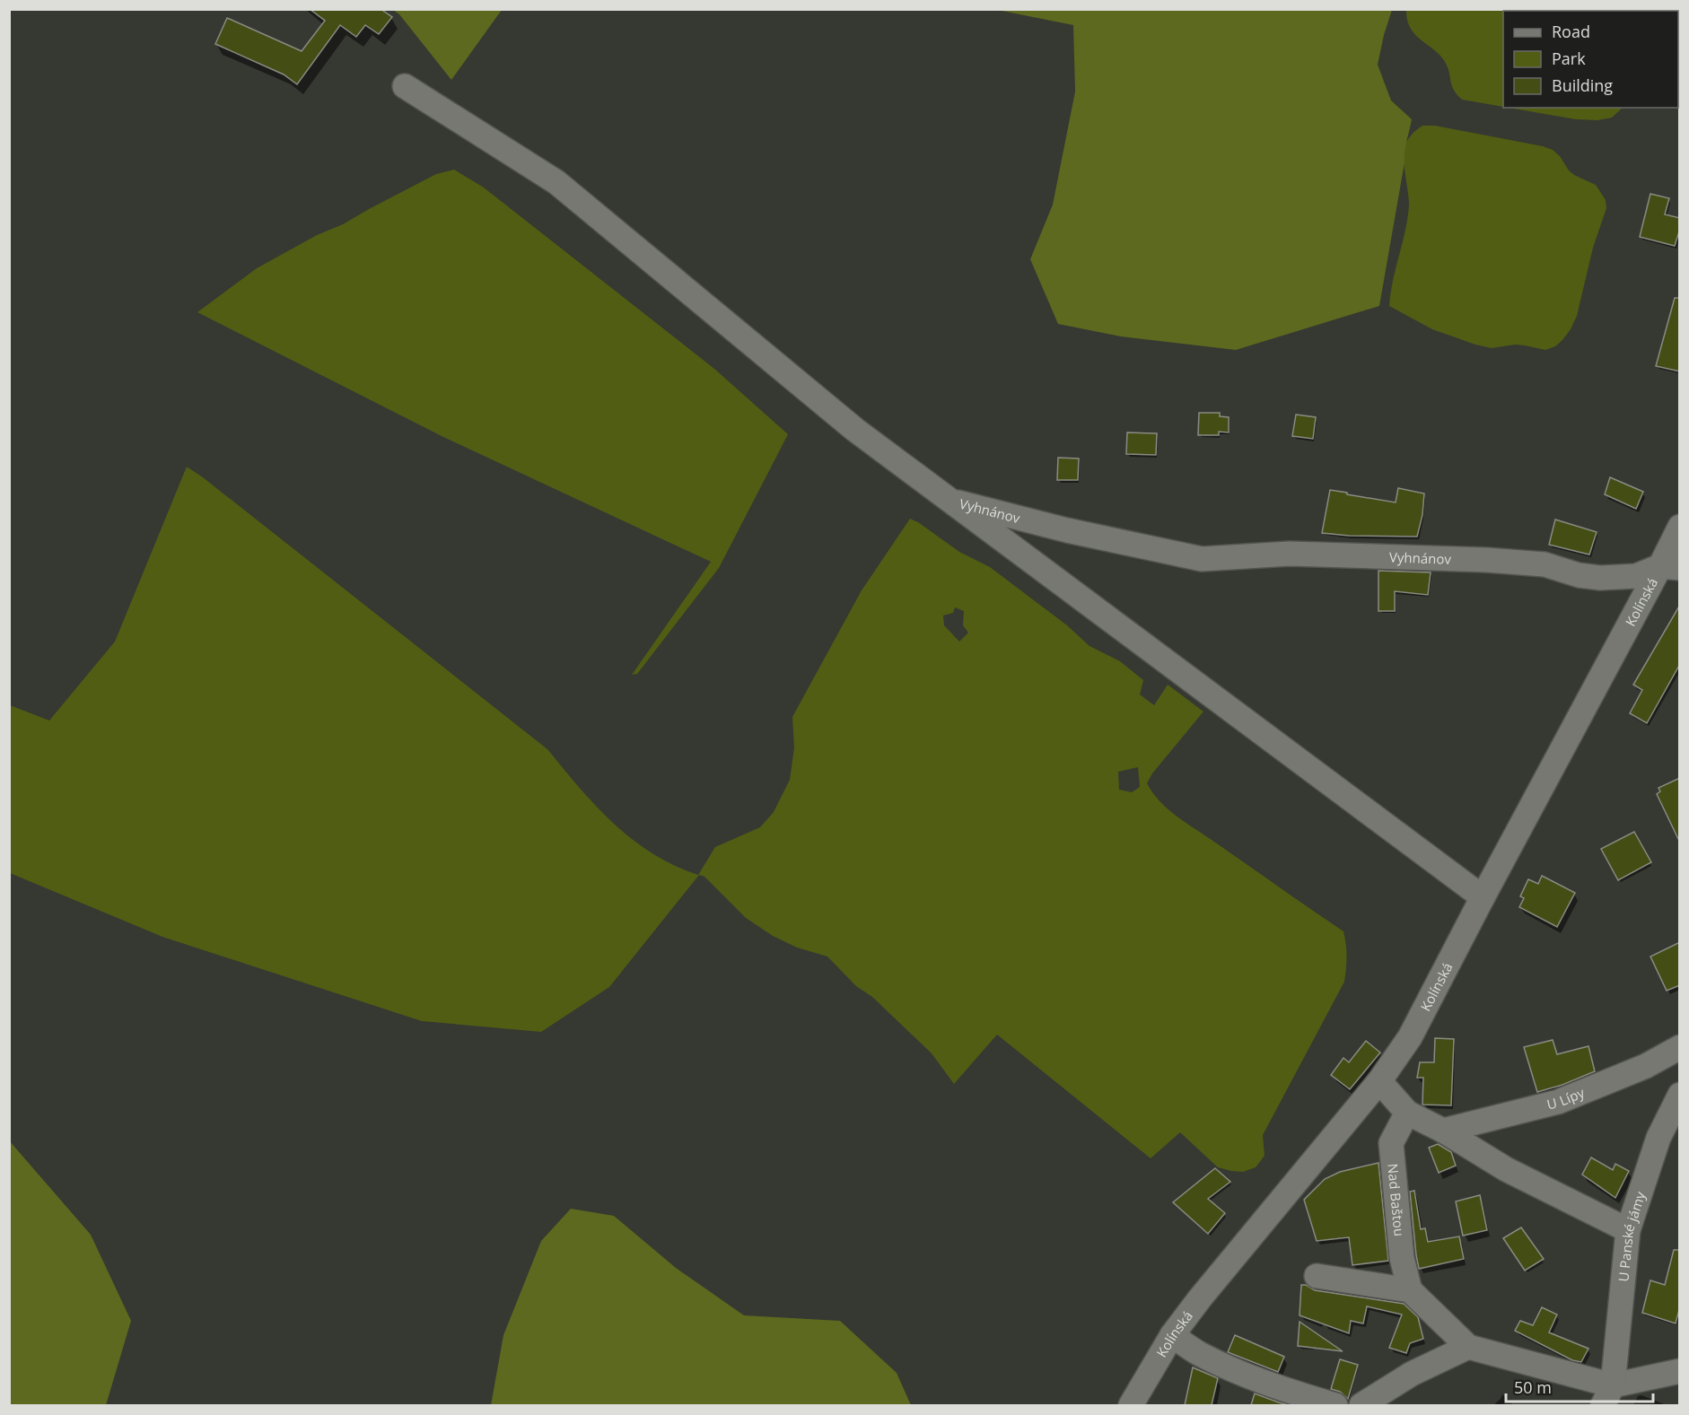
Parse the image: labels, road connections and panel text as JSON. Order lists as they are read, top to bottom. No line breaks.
{"streets":{"street":["Vyhnánov","Kolínská","U Lípy","Nad Baštou","U Panské jámy"]},"crossings":[["Vyhnánov","Kolínská"]],"legend":["Road","Park","Building"],"scale_bar":"50 m"}
